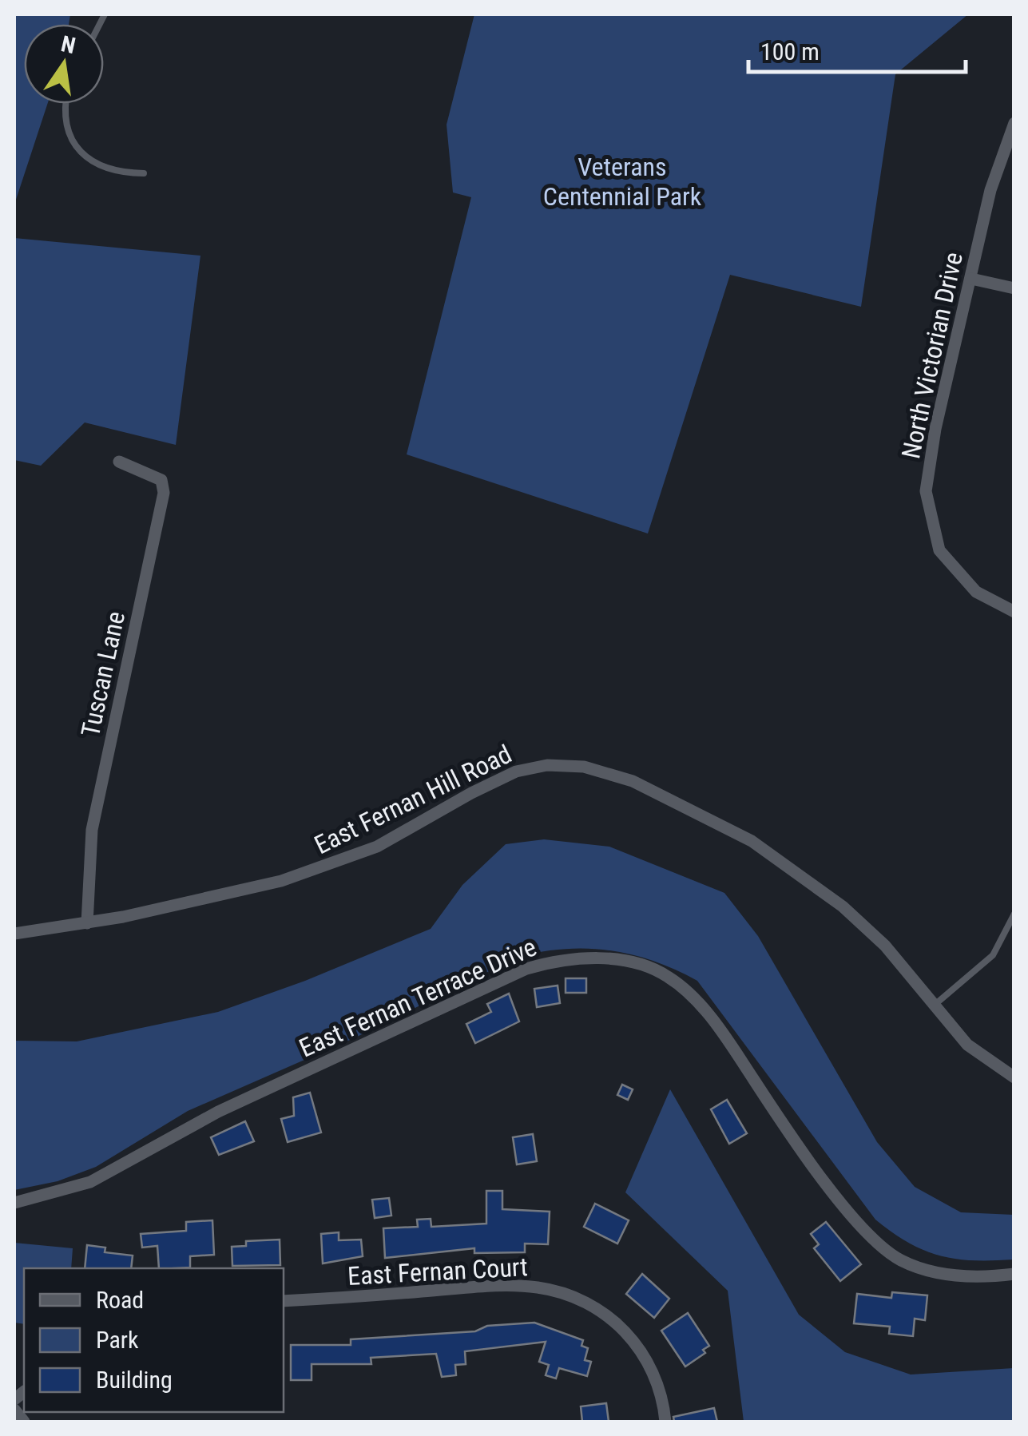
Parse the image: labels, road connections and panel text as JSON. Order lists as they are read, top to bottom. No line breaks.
{"streets":{"street":["North Victorian Drive","Tuscan Lane","East Fernan Hill Road","East Fernan Terrace Drive","East Fernan Court"]},"crossings":[["Tuscan Lane","East Fernan Hill Road"]],"parks":["Veterans Centennial Park"],"legend":["Road","Park","Building"],"scale_bar":"100 m","north":"top"}
